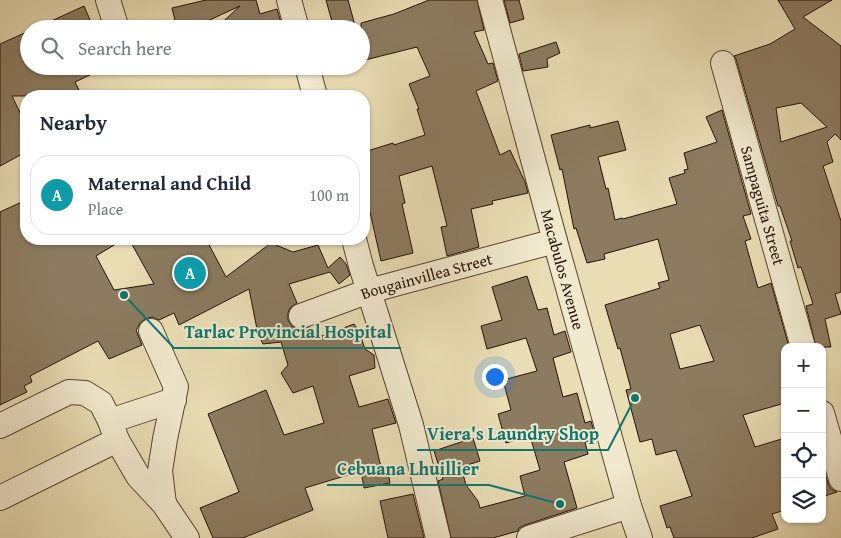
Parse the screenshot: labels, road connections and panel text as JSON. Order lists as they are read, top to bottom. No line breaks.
{"streets":{"street":["Sampaguita Street","Macabulos Avenue","Bougainvillea Street"]},"crossings":[["Macabulos Avenue","Bougainvillea Street"]],"places":["Tarlac Provincial Hospital","Viera's Laundry Shop","Cebuana Lhuillier"],"page":{"search":"Search here","heading":"Nearby","list":[{"mark":"A","name":"Maternal and Child","note":"Place","value":"100 m"}],"pins":"A","map_buttons":["+","−"]}}
